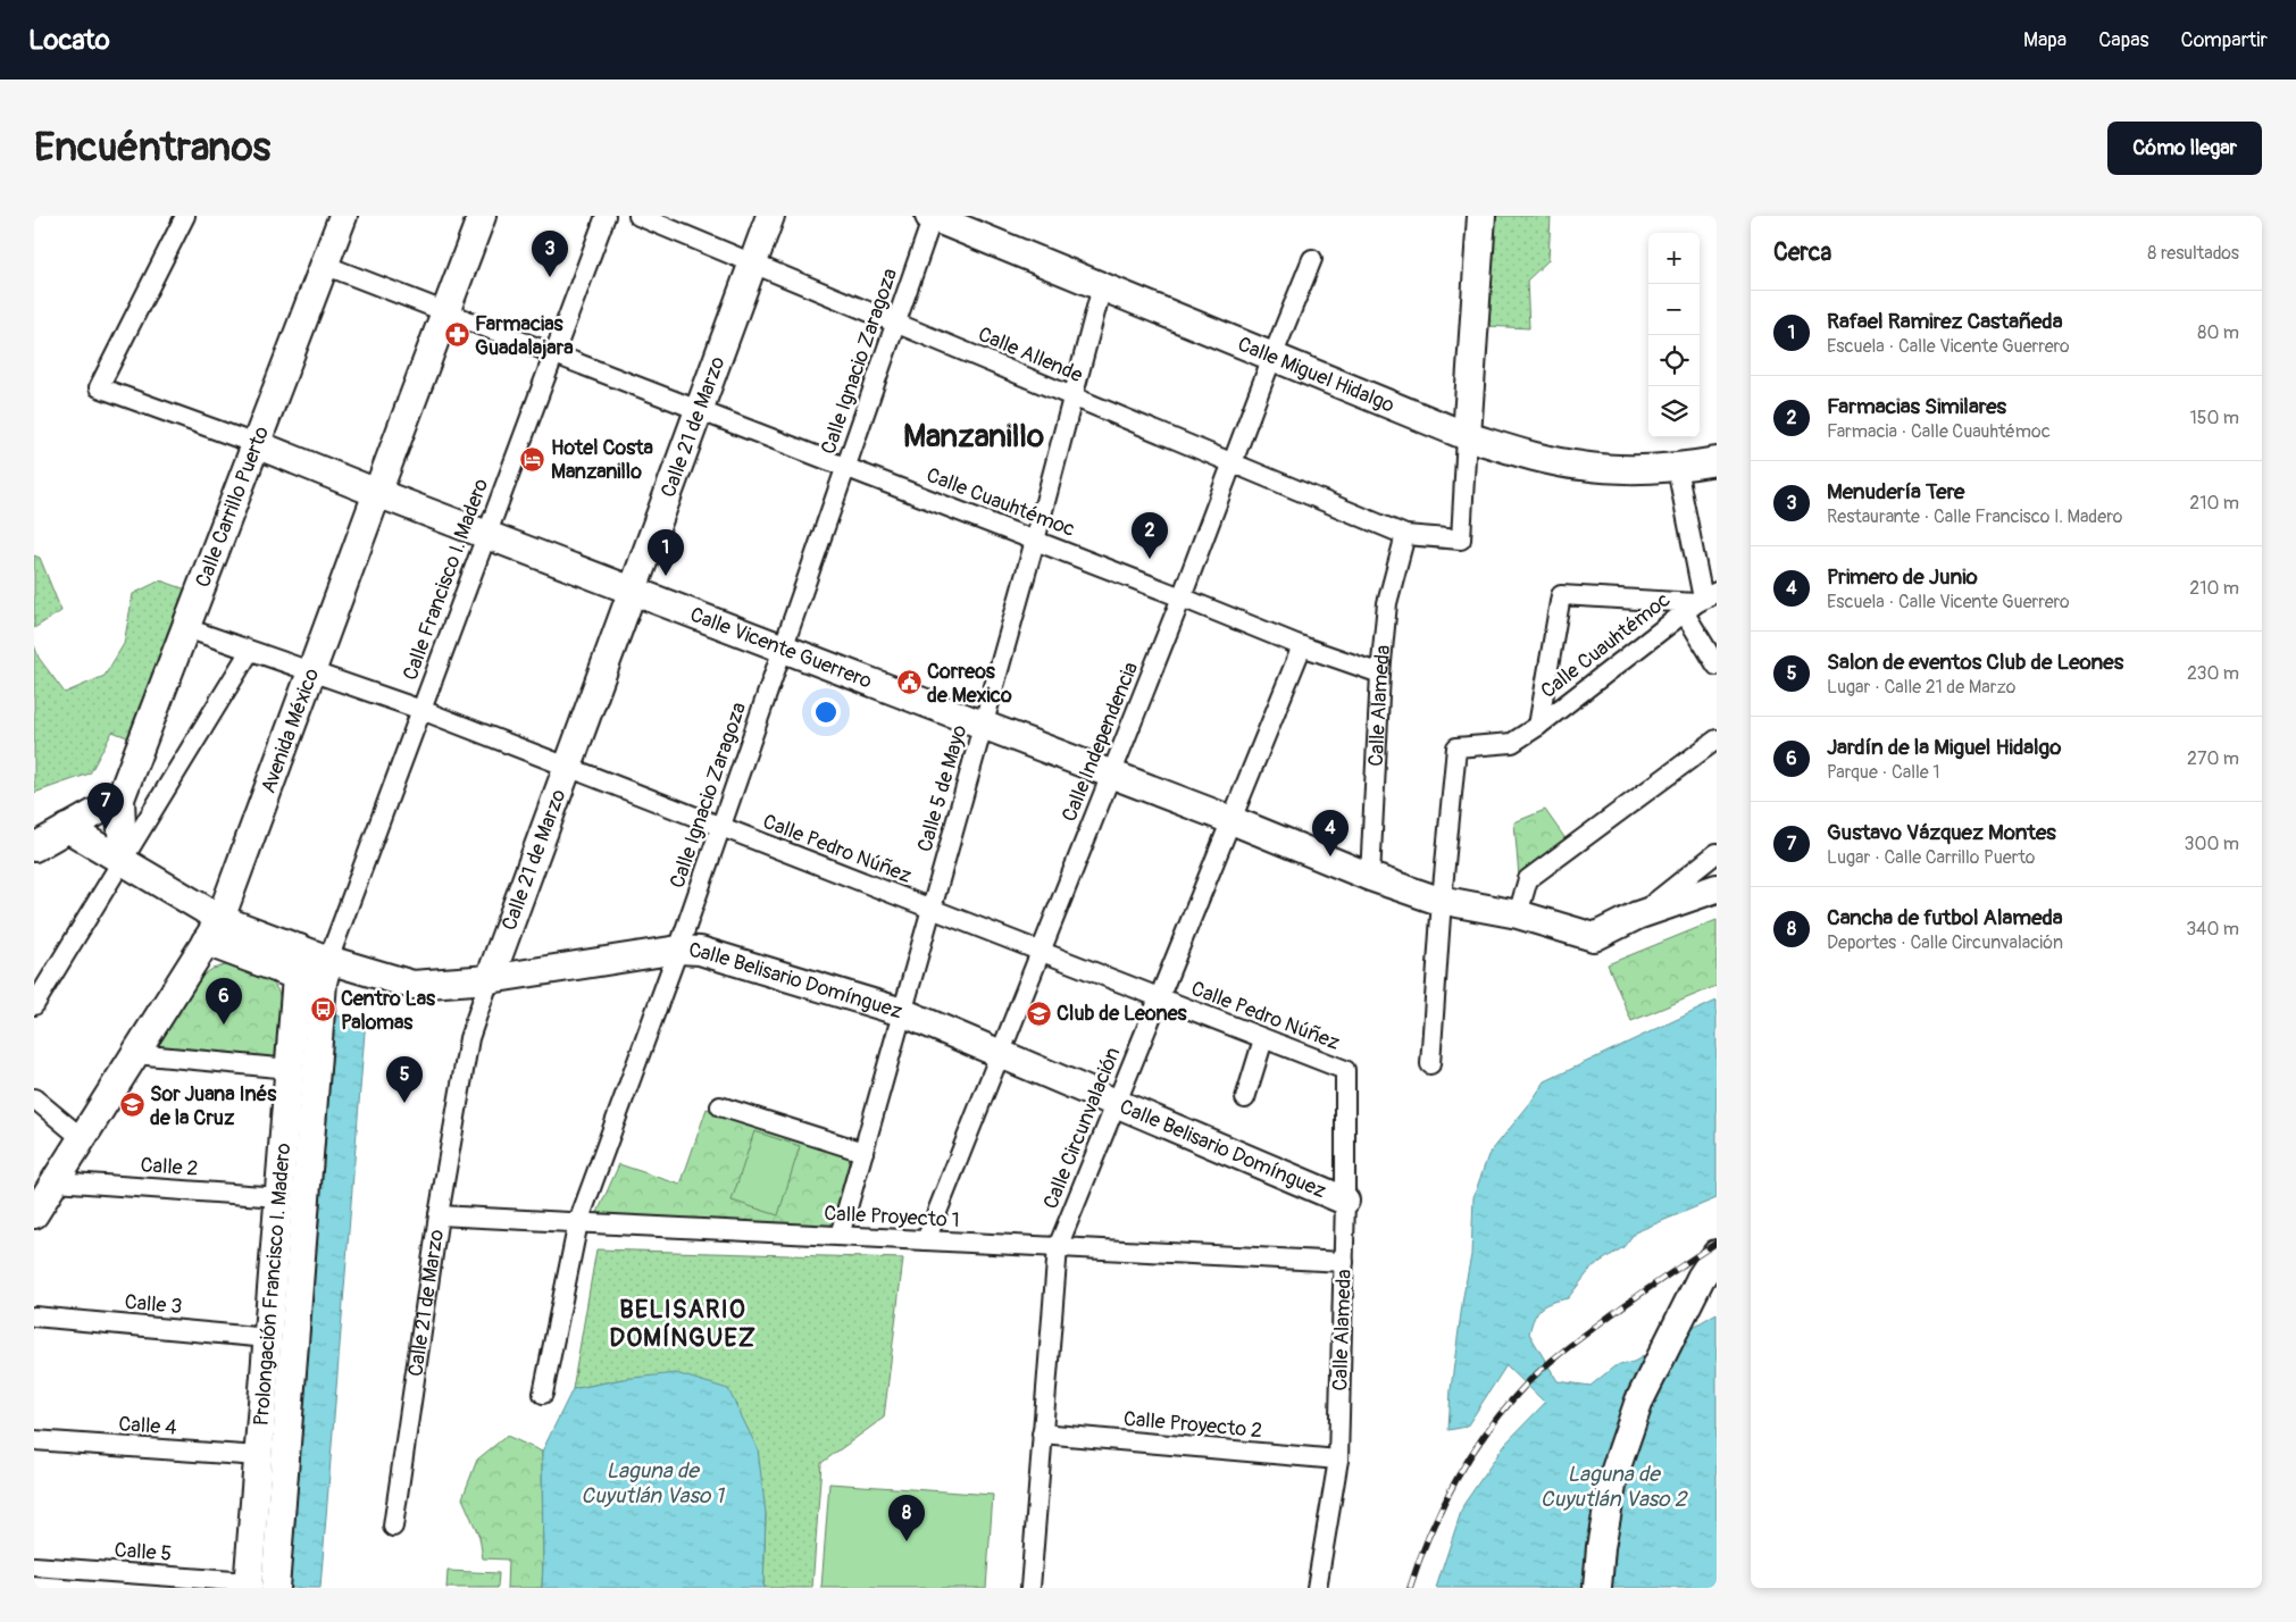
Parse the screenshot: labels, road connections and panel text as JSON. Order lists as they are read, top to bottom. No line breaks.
{"streets":{"street":["Calle Allende","Calle Ignacio Zaragoza","Calle Miguel Hidalgo","Calle 21 de Marzo","Calle Cuauhtémoc","Calle Carrillo Puerto","Calle Francisco I. Madero","Calle Vicente Guerrero","Calle Alameda","Avenida México","Calle Independencia","Calle 5 de Mayo","Calle Pedro Núñez","Calle Belisario Domínguez","Calle Circunvalación","Calle 2","Calle Proyecto 1","Prolongación Francisco I. Madero","Calle 3","Calle Proyecto 2","Calle 4","Calle 5"]},"crossings":[["Calle Allende","Calle Ignacio Zaragoza"],["Calle Allende","Calle Miguel Hidalgo"],["Calle Allende","Calle 21 de Marzo"],["Calle Allende","Calle Alameda"],["Calle Allende","Calle Independencia"],["Calle Allende","Calle 5 de Mayo"],["Calle Ignacio Zaragoza","Calle Miguel Hidalgo"],["Calle Ignacio Zaragoza","Calle Cuauhtémoc"],["Calle Ignacio Zaragoza","Calle Vicente Guerrero"],["Calle Ignacio Zaragoza","Calle Pedro Núñez"],["Calle Ignacio Zaragoza","Calle Belisario Domínguez"],["Calle Ignacio Zaragoza","Calle Proyecto 1"],["Calle Miguel Hidalgo","Calle Independencia"],["Calle Miguel Hidalgo","Calle 5 de Mayo"],["Calle 21 de Marzo","Calle Cuauhtémoc"],["Calle 21 de Marzo","Calle Vicente Guerrero"],["Calle 21 de Marzo","Calle Pedro Núñez"],["Calle 21 de Marzo","Calle Belisario Domínguez"],["Calle 21 de Marzo","Calle Proyecto 1"],["Calle Cuauhtémoc","Calle Carrillo Puerto"],["Calle Cuauhtémoc","Calle Francisco I. Madero"],["Calle Cuauhtémoc","Calle Vicente Guerrero"],["Calle Cuauhtémoc","Calle Alameda"],["Calle Cuauhtémoc","Avenida México"],["Calle Cuauhtémoc","Calle Independencia"],["Calle Cuauhtémoc","Calle 5 de Mayo"],["Calle Cuauhtémoc","Calle Circunvalación"],["Calle Carrillo Puerto","Calle Vicente Guerrero"],["Calle Carrillo Puerto","Calle Pedro Núñez"],["Calle Francisco I. Madero","Calle Vicente Guerrero"],["Calle Francisco I. Madero","Calle Pedro Núñez"],["Calle Francisco I. Madero","Calle Belisario Domínguez"],["Calle Francisco I. Madero","Prolongación Francisco I. Madero"],["Calle Vicente Guerrero","Calle Alameda"],["Calle Vicente Guerrero","Avenida México"],["Calle Vicente Guerrero","Calle Independencia"],["Calle Vicente Guerrero","Calle 5 de Mayo"],["Calle Vicente Guerrero","Calle Circunvalación"],["Calle Alameda","Calle Pedro Núñez"],["Calle Alameda","Calle Belisario Domínguez"],["Calle Alameda","Calle Proyecto 1"],["Calle Alameda","Calle Proyecto 2"],["Avenida México","Calle Pedro Núñez"],["Avenida México","Calle 2"],["Avenida México","Prolongación Francisco I. Madero"],["Calle Independencia","Calle Pedro Núñez"],["Calle Independencia","Calle Belisario Domínguez"],["Calle Independencia","Calle Proyecto 1"],["Calle 5 de Mayo","Calle Pedro Núñez"],["Calle 5 de Mayo","Calle Belisario Domínguez"],["Calle 5 de Mayo","Calle Proyecto 1"],["Calle Pedro Núñez","Calle Circunvalación"],["Calle Belisario Domínguez","Calle Circunvalación"],["Calle Belisario Domínguez","Prolongación Francisco I. Madero"],["Calle Circunvalación","Calle Proyecto 1"],["Calle Circunvalación","Calle Proyecto 2"],["Calle 2","Prolongación Francisco I. Madero"],["Prolongación Francisco I. Madero","Calle 3"],["Prolongación Francisco I. Madero","Calle 4"],["Prolongación Francisco I. Madero","Calle 5"]],"districts":["Manzanillo","BELISARIO DOMÍNGUEZ"],"water":["Laguna de Cuyutlán Vaso 1","Laguna de Cuyutlán Vaso 2"],"places":{"pharmacy":["Farmacias Guadalajara"],"hotel":["Hotel Costa Manzanillo"],"public building":["Correos de Mexico"],"bus stop":["Centro Las Palomas"],"school or university":["Club de Leones","Sor Juana Inés de la Cruz"]},"page":{"header":"Locato","nav":["Mapa","Capas","Compartir"],"buttons":"Cómo llegar","title":"Encuéntranos","heading":["Cerca","8 resultados"],"pins":["3","2","1","7","4","6","5","8"],"map_buttons":["+","−"],"list":[{"mark":"1","name":"Rafael Ramirez Castañeda","note":"Escuela · Calle Vicente Guerrero","value":"80 m"},{"mark":"2","name":"Farmacias Similares","note":"Farmacia · Calle Cuauhtémoc","value":"150 m"},{"mark":"3","name":"Menudería Tere","note":"Restaurante · Calle Francisco I. Madero","value":"210 m"},{"mark":"4","name":"Primero de Junio","note":"Escuela · Calle Vicente Guerrero","value":"210 m"},{"mark":"5","name":"Salon de eventos Club de Leones","note":"Lugar · Calle 21 de Marzo","value":"230 m"},{"mark":"6","name":"Jardín de la Miguel Hidalgo","note":"Parque · Calle 1","value":"270 m"},{"mark":"7","name":"Gustavo Vázquez Montes","note":"Lugar · Calle Carrillo Puerto","value":"300 m"},{"mark":"8","name":"Cancha de futbol Alameda","note":"Deportes · Calle Circunvalación","value":"340 m"}]}}
